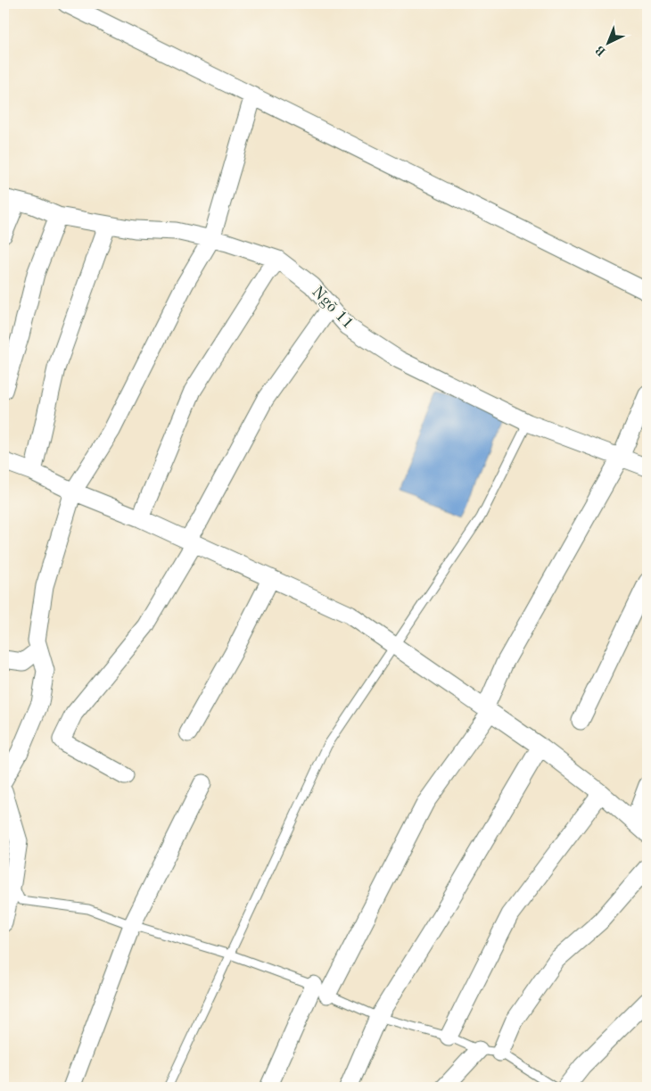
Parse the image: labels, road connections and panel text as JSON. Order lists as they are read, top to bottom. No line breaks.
{"streets":{"street":["Ngõ 11"]},"north":"bottom left"}
